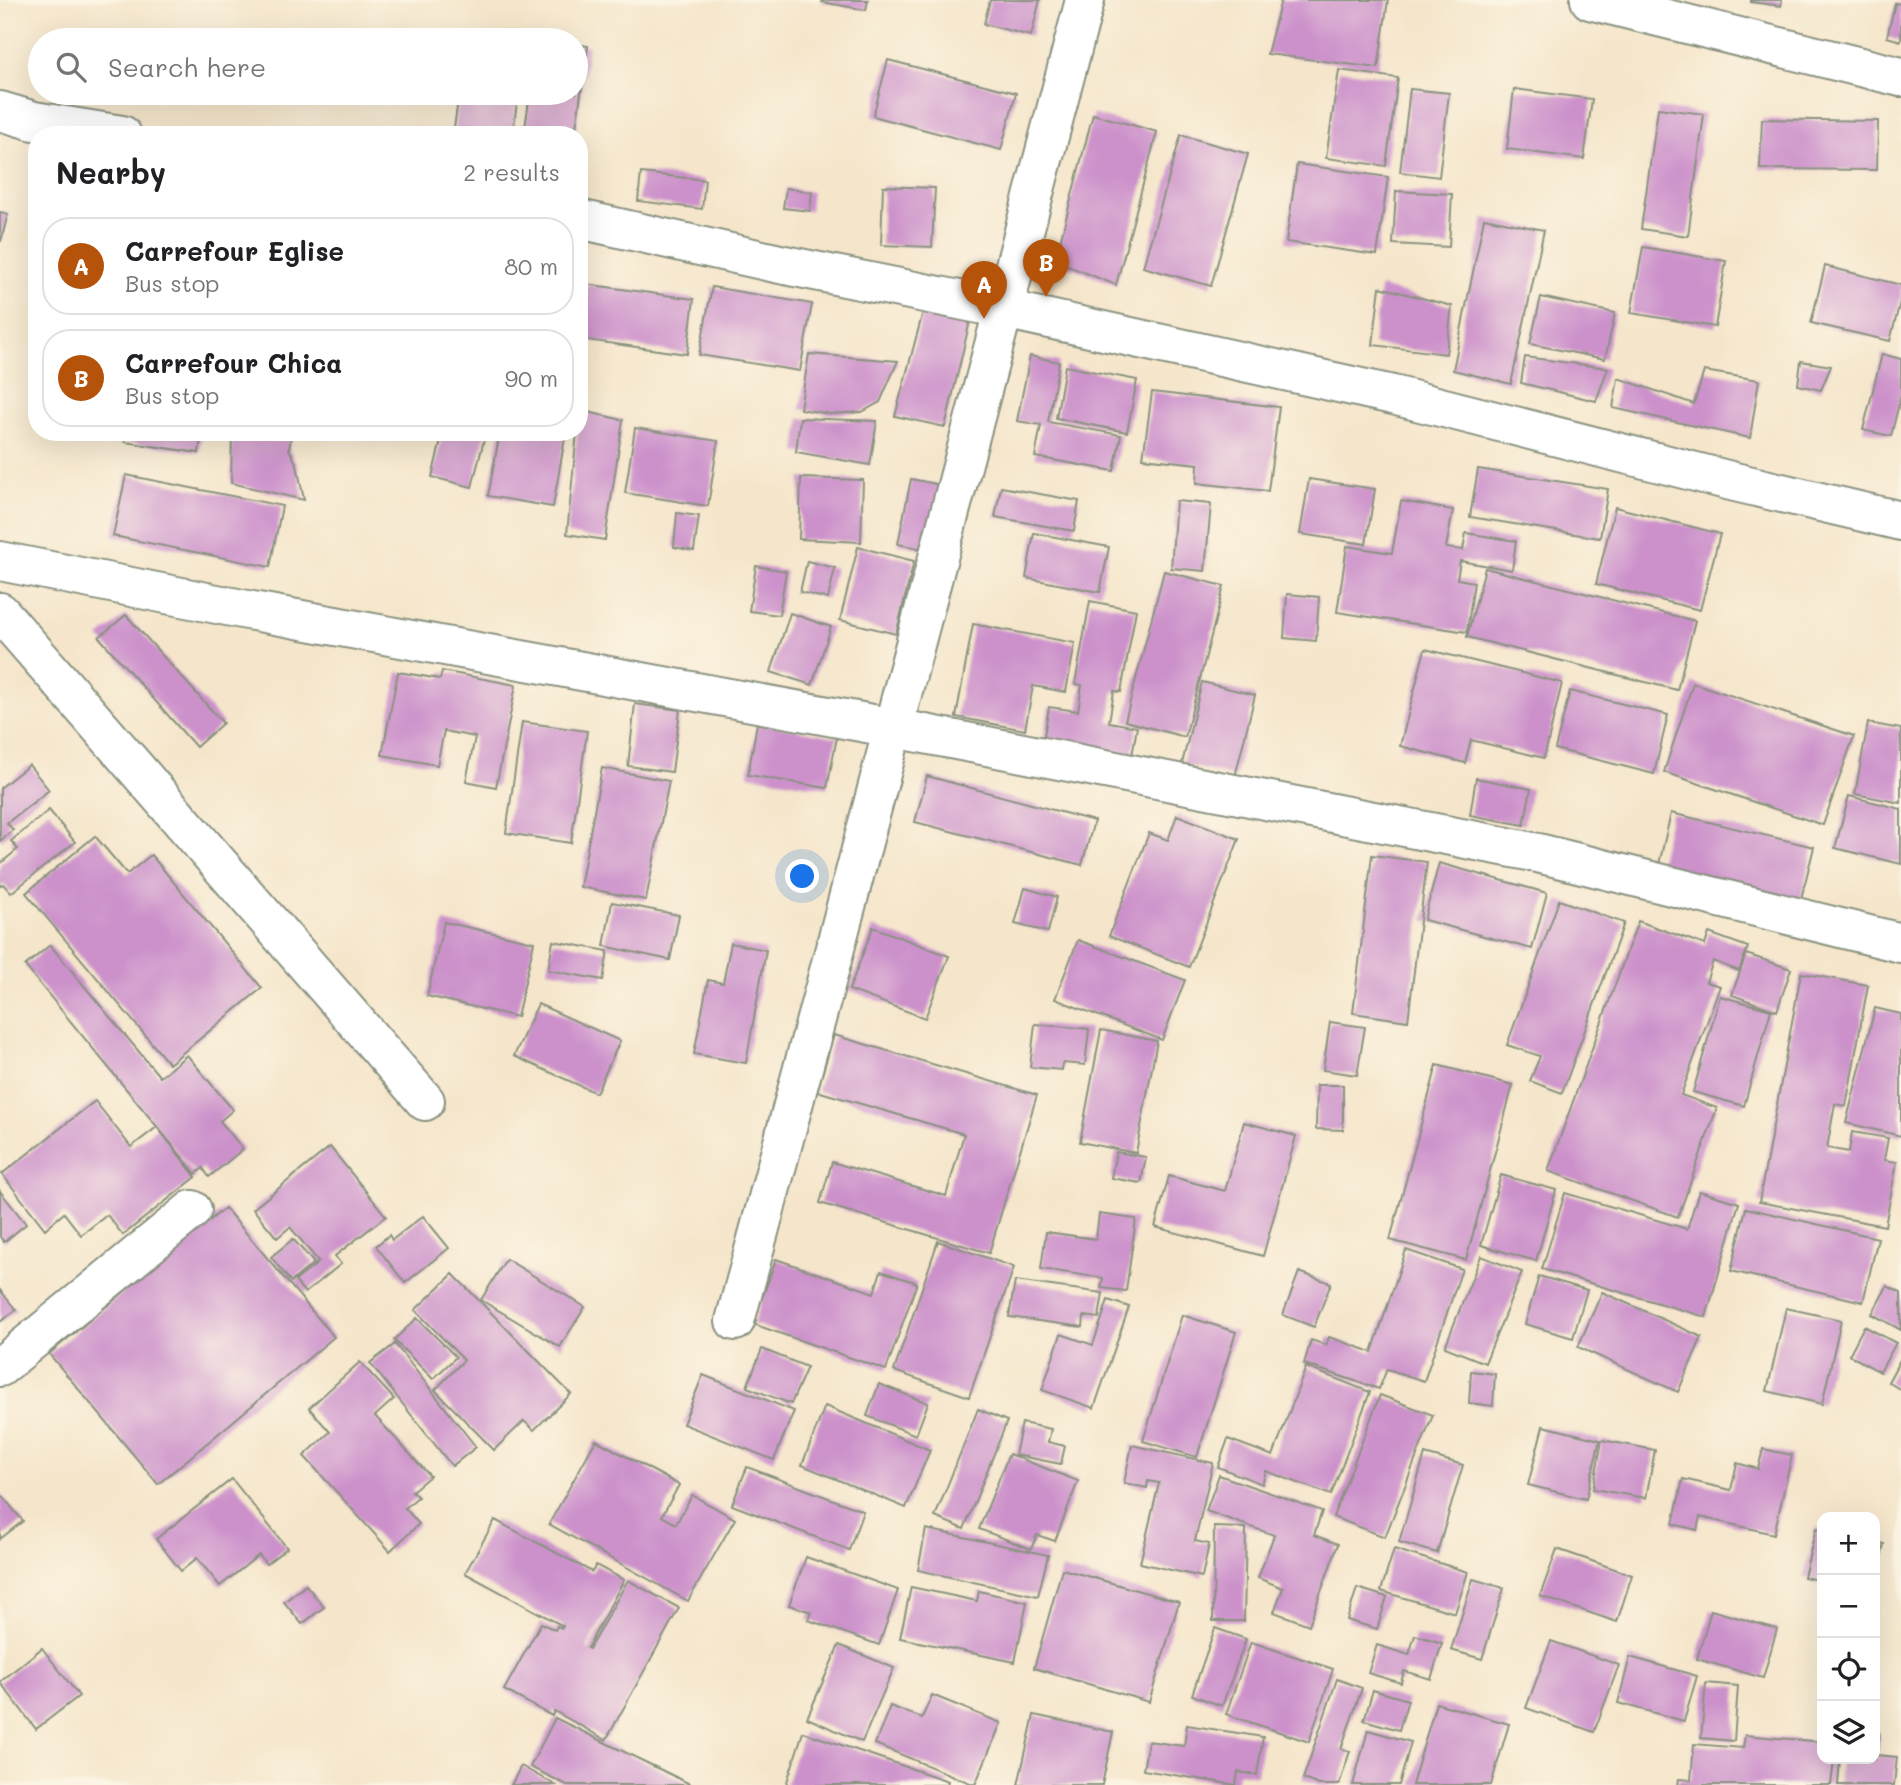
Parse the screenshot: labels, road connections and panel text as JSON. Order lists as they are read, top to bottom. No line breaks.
{"page":{"search":"Search here","heading":["Nearby","2 results"],"list":[{"mark":"A","name":"Carrefour Eglise","note":"Bus stop","value":"80 m"},{"mark":"B","name":"Carrefour Chica","note":"Bus stop","value":"90 m"}],"pins":["B","A"],"map_buttons":["+","−"]}}
